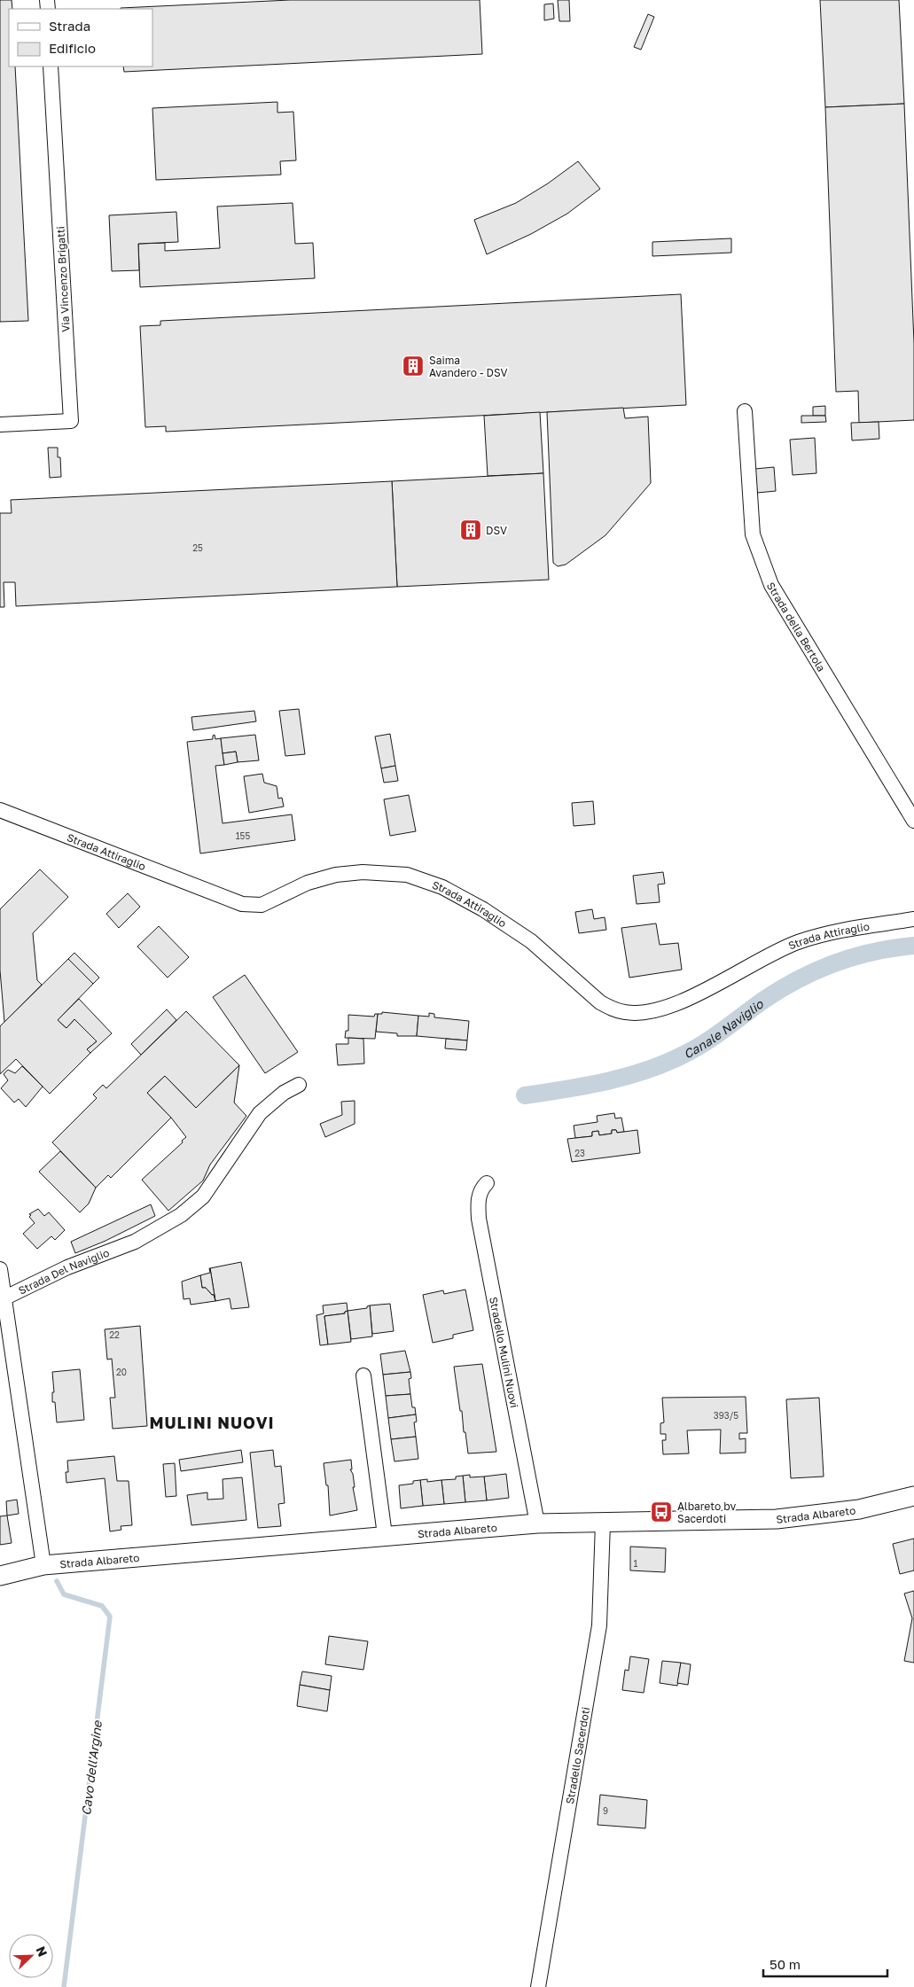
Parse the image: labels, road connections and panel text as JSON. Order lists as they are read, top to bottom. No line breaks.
{"streets":{"street":["Via Vincenzo Brigatti","Strada della Bertola","Strada Attiraglio","Strada Del Naviglio","Stradello Mulini Nuovi","Strada Albareto","Stradello Sacerdoti"]},"crossings":[["Stradello Mulini Nuovi","Strada Albareto"],["Strada Albareto","Stradello Sacerdoti"]],"districts":["MULINI NUOVI"],"water":["Canale Naviglio","Cavo dell'Argine"],"places":{"building":["Saima Avandero - DSV","DSV"],"bus stop":["Albareto bv Sacerdoti"]},"house_numbers":["25","155","23","22","20","393/5","1","9"],"legend":["Strada","Edificio"],"scale_bar":"50 m","north":"top right"}
